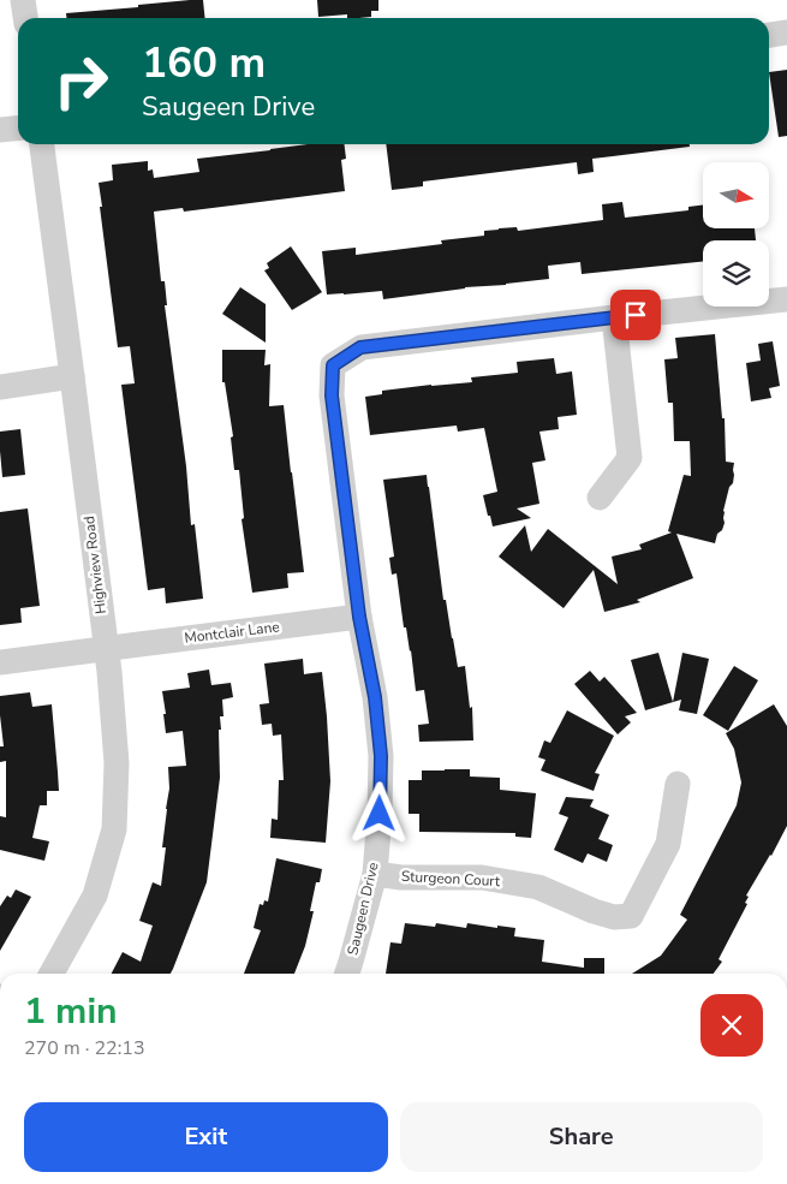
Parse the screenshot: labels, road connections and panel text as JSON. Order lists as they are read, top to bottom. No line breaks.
{"streets":{"street":["Highview Road","Montclair Lane","Sturgeon Court","Saugeen Drive"]},"crossings":[["Highview Road","Montclair Lane"],["Montclair Lane","Saugeen Drive"],["Sturgeon Court","Saugeen Drive"]],"north":"right","page":{"turn":["160 m","Saugeen Drive"],"heading":["1 min","270 m · 22:13"],"buttons":["Exit","Share"]}}
